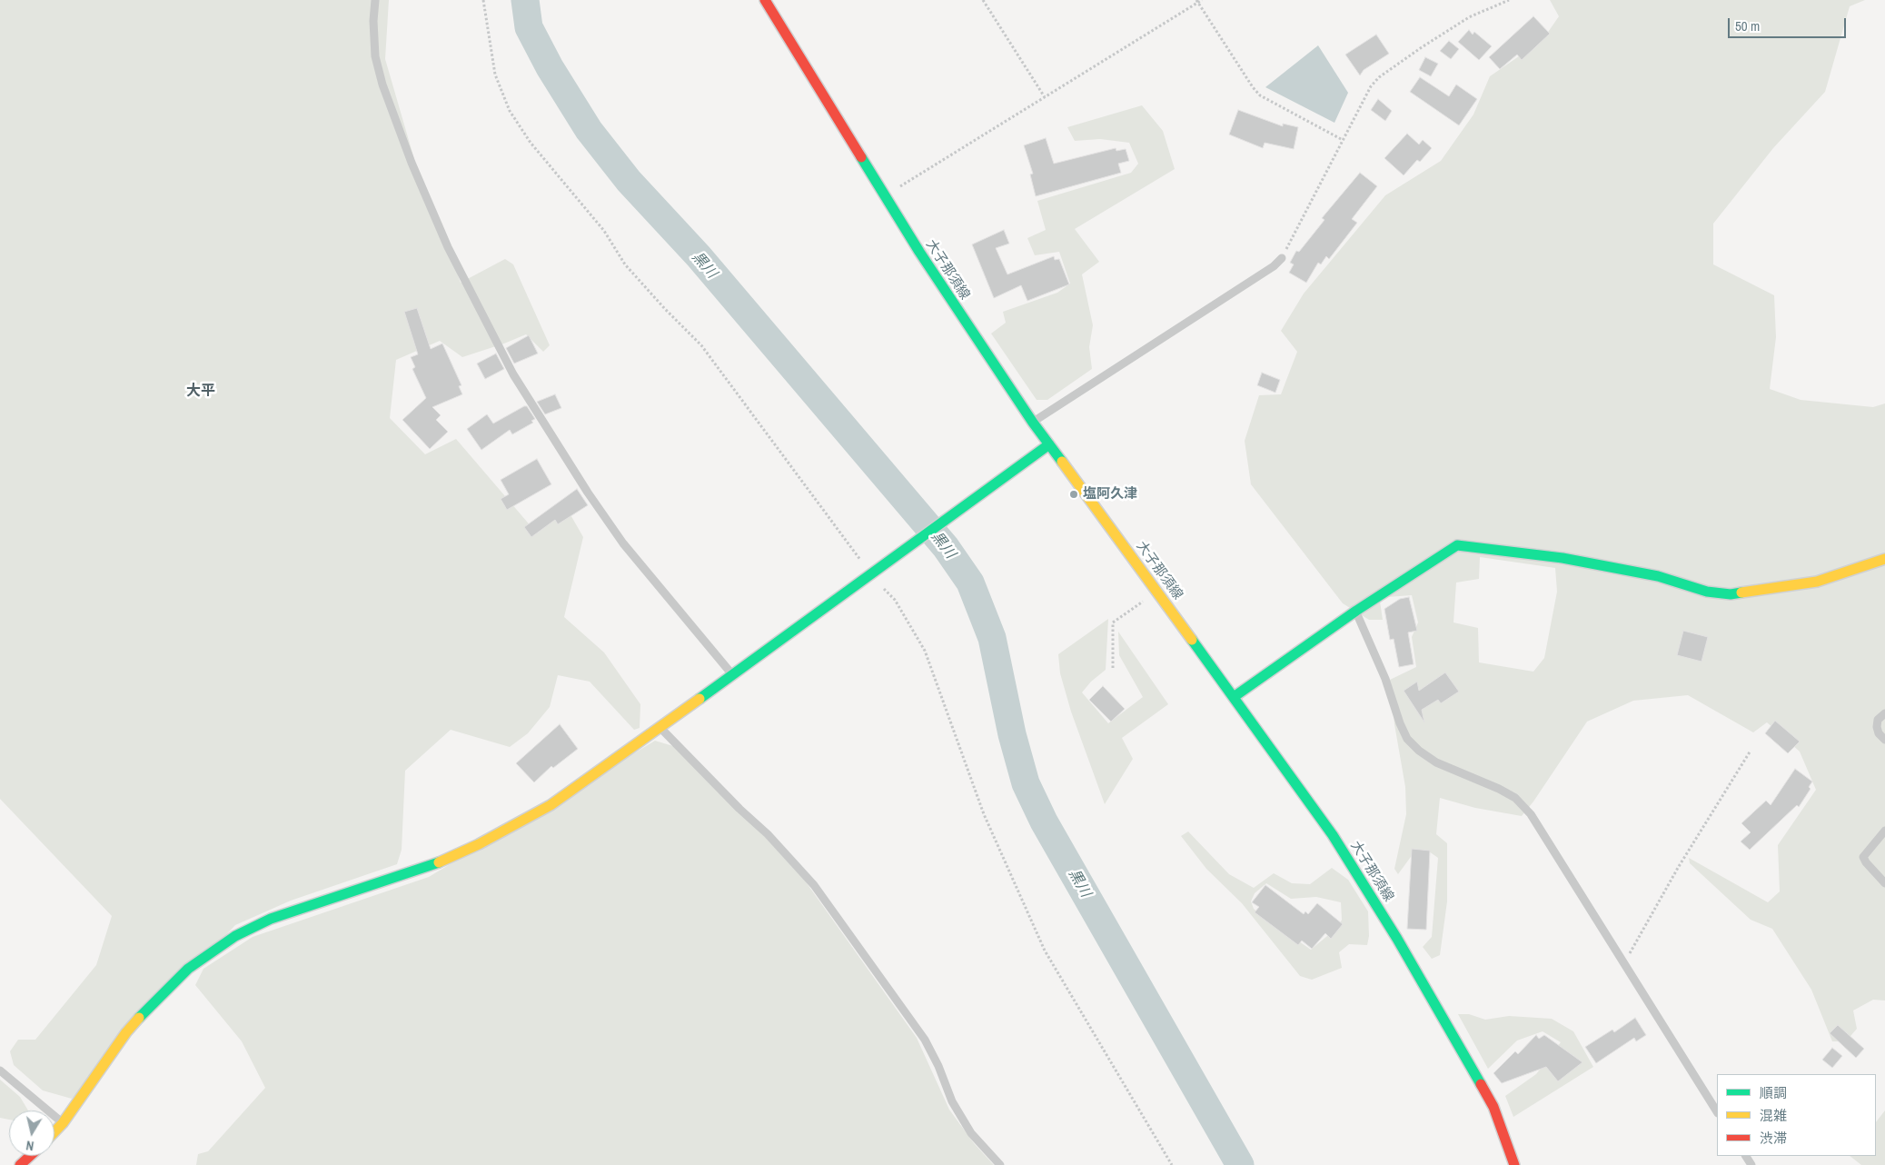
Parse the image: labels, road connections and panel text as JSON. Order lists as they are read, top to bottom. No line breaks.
{"streets":{"street":["大子那須線"]},"districts":["大平"],"water":["黒川"],"places":["塩阿久津"],"legend":["順調","混雑","渋滞"],"scale_bar":"50 m","north":"bottom"}
